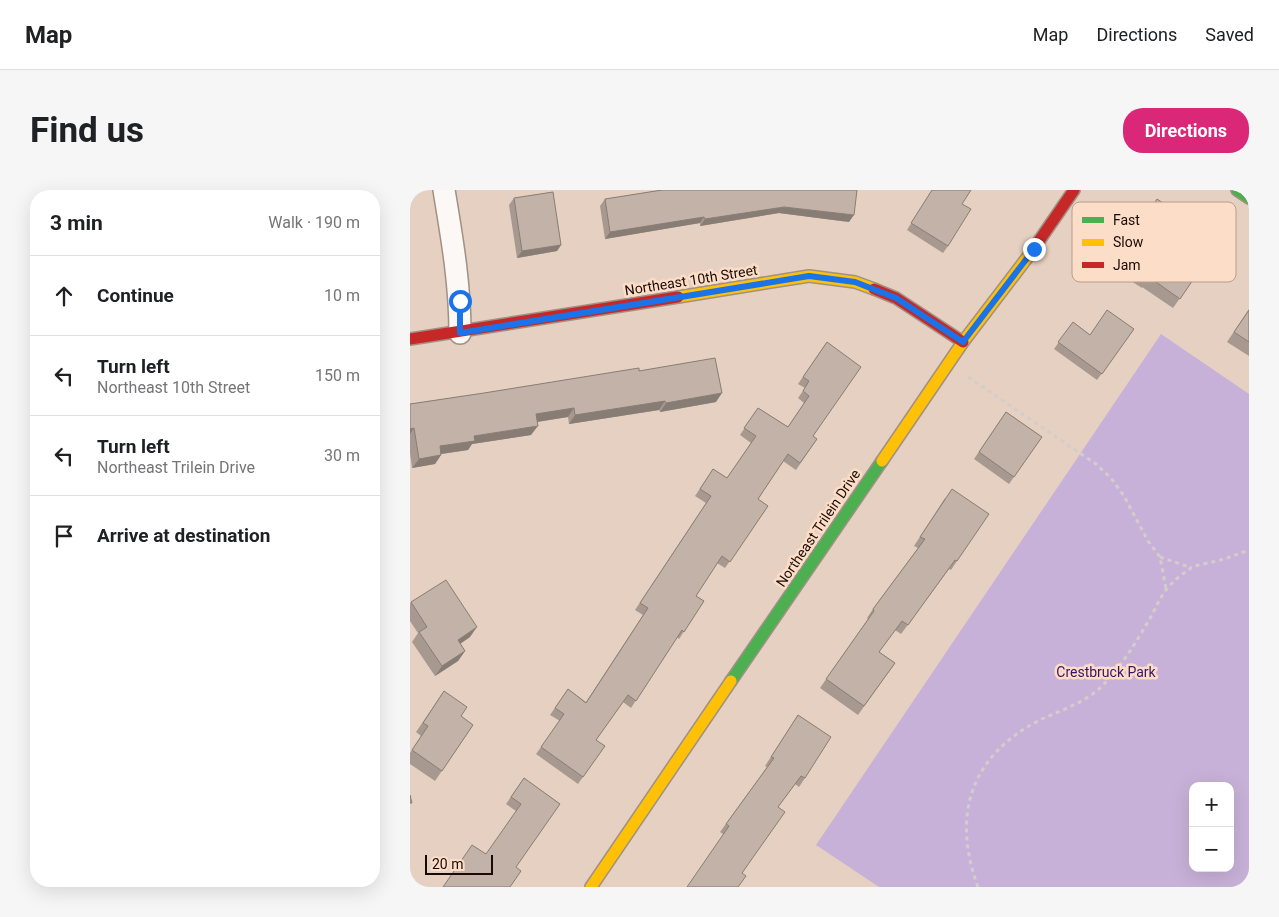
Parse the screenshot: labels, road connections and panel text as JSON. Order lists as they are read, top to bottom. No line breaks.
{"streets":{"street":["Northeast 10th Street","Northeast Trilein Drive"]},"crossings":[["Northeast 10th Street","Northeast Trilein Drive"]],"parks":["Crestbruck Park"],"legend":["Fast","Slow","Jam"],"scale_bar":"20 m","page":{"header":"Map","nav":["Map","Directions","Saved"],"buttons":"Directions","title":"Find us","heading":["3 min","Walk · 190 m"],"list":[["Continue","10 m"],["Turn left","Northeast 10th Street","150 m"],["Turn left","Northeast Trilein Drive","30 m"],"Arrive at destination"],"map_buttons":["+","−"],"scale":"20 m"}}
